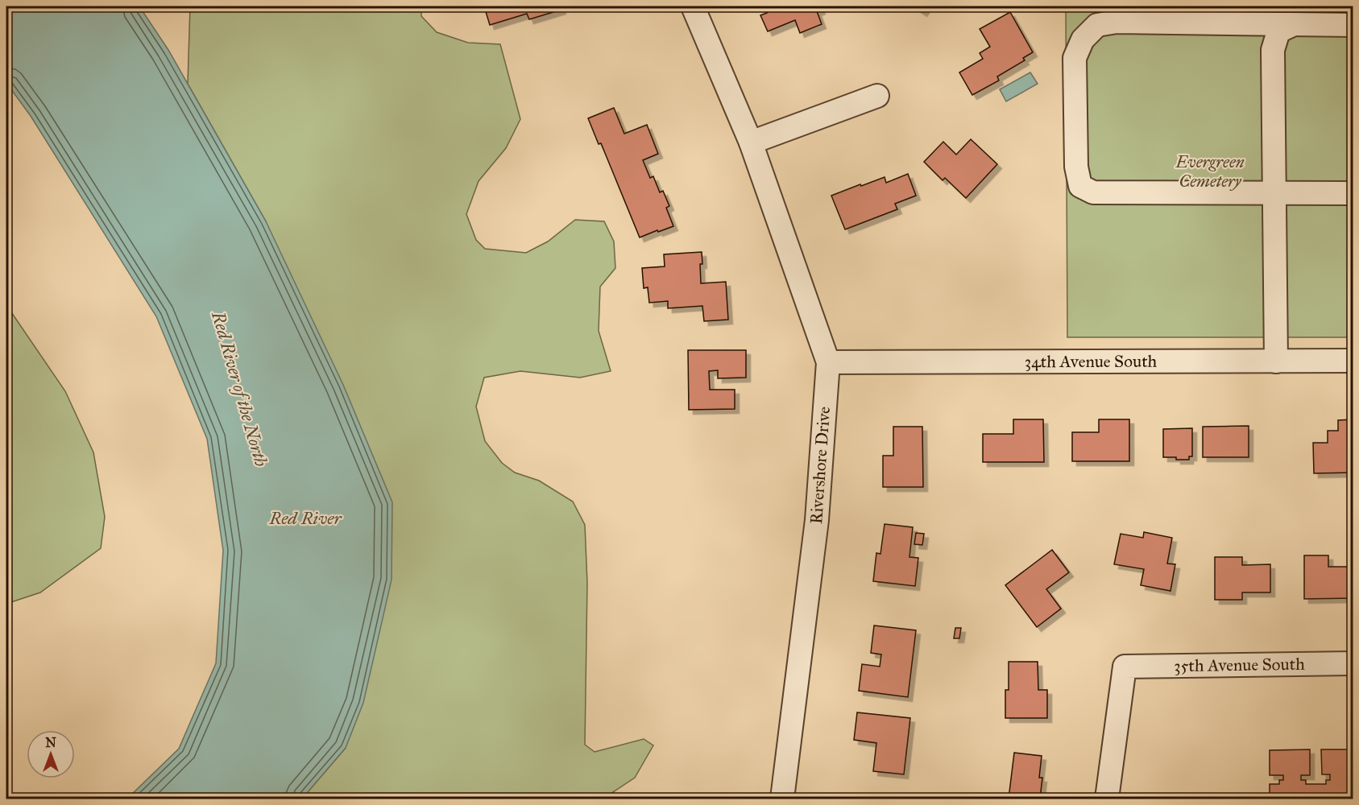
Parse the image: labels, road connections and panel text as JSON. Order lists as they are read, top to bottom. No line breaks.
{"streets":{"street":["34th Avenue South","Rivershore Drive","35th Avenue South"]},"crossings":[["34th Avenue South","Rivershore Drive"]],"water":["Red River of the North","Red River"],"parks":["Evergreen Cemetery"],"north":"top"}
